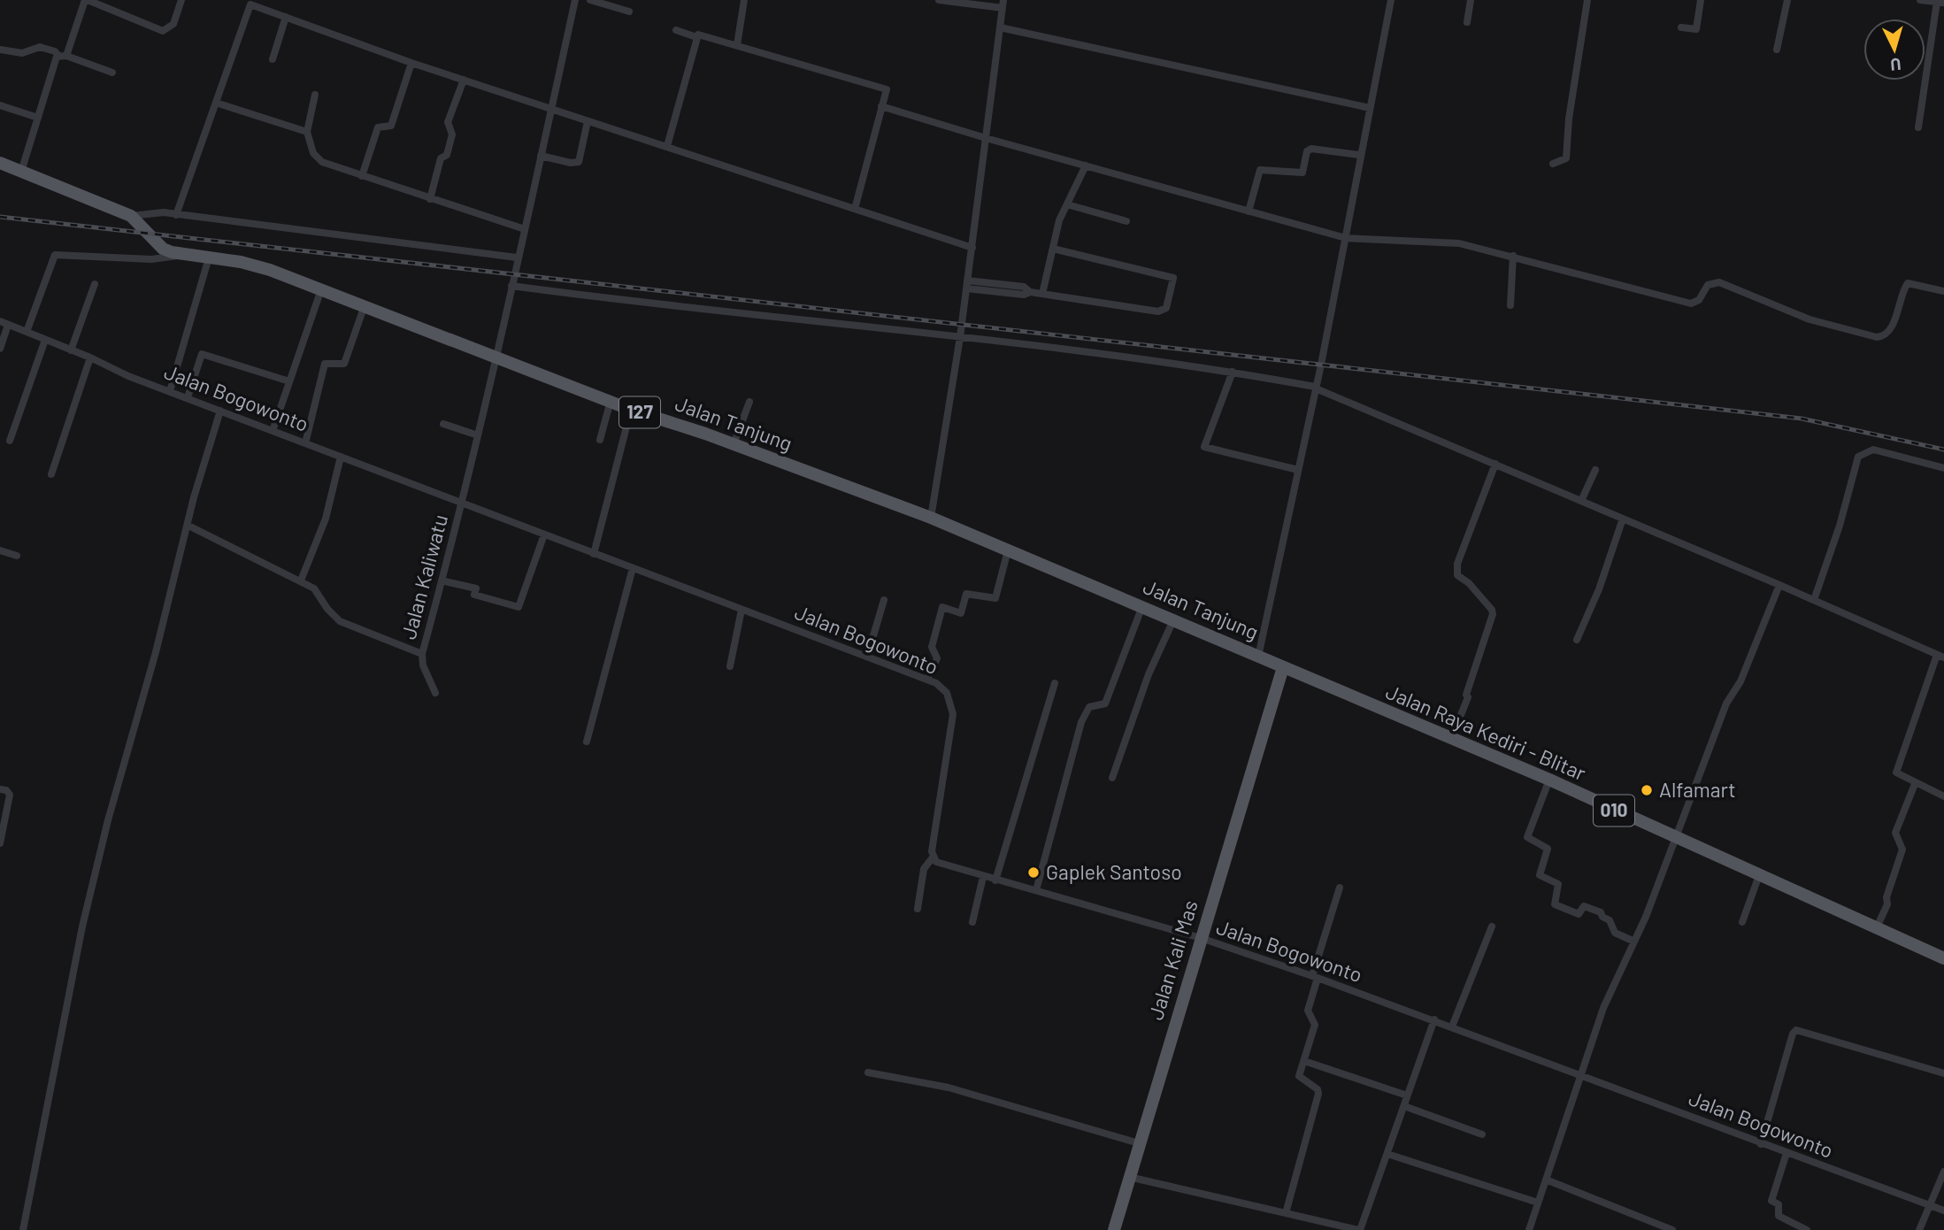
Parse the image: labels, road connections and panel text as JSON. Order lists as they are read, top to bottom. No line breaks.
{"streets":{"main road":["127","Jalan Tanjung","Jalan Raya Kediri - Blitar","010","Jalan Kali Mas"],"street":["Jalan Bogowonto","Jalan Kaliwatu"]},"crossings":[["Jalan Bogowonto","Jalan Kaliwatu"],["Jalan Bogowonto","Jalan Kali Mas"],["Jalan Tanjung","Jalan Raya Kediri - Blitar"],["Jalan Tanjung","Jalan Kali Mas"],["Jalan Raya Kediri - Blitar","Jalan Kali Mas"]],"places":["Alfamart","Gaplek Santoso"],"north":"bottom"}
